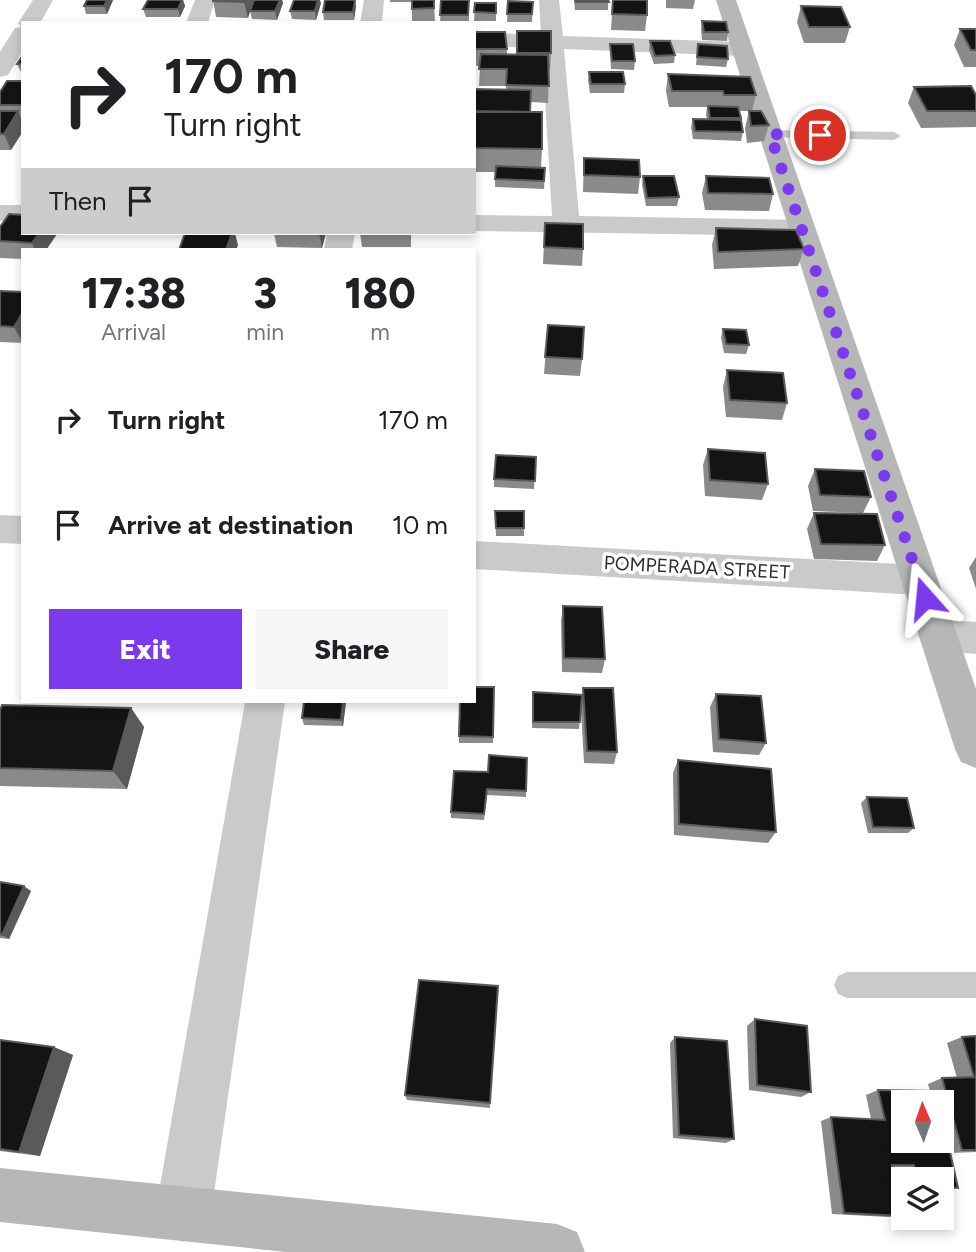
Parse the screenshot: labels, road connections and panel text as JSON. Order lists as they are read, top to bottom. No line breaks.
{"streets":{"street":["POMPERADA STREET"]},"north":"top","page":{"turn":["170 m","Turn right"],"then":"Then","eta":["17:38","Arrival","3","min","180","m"],"list":[{"name":"Turn right","value":"170 m"},{"name":"Arrive at destination","value":"10 m"}],"buttons":["Exit","Share"]}}
